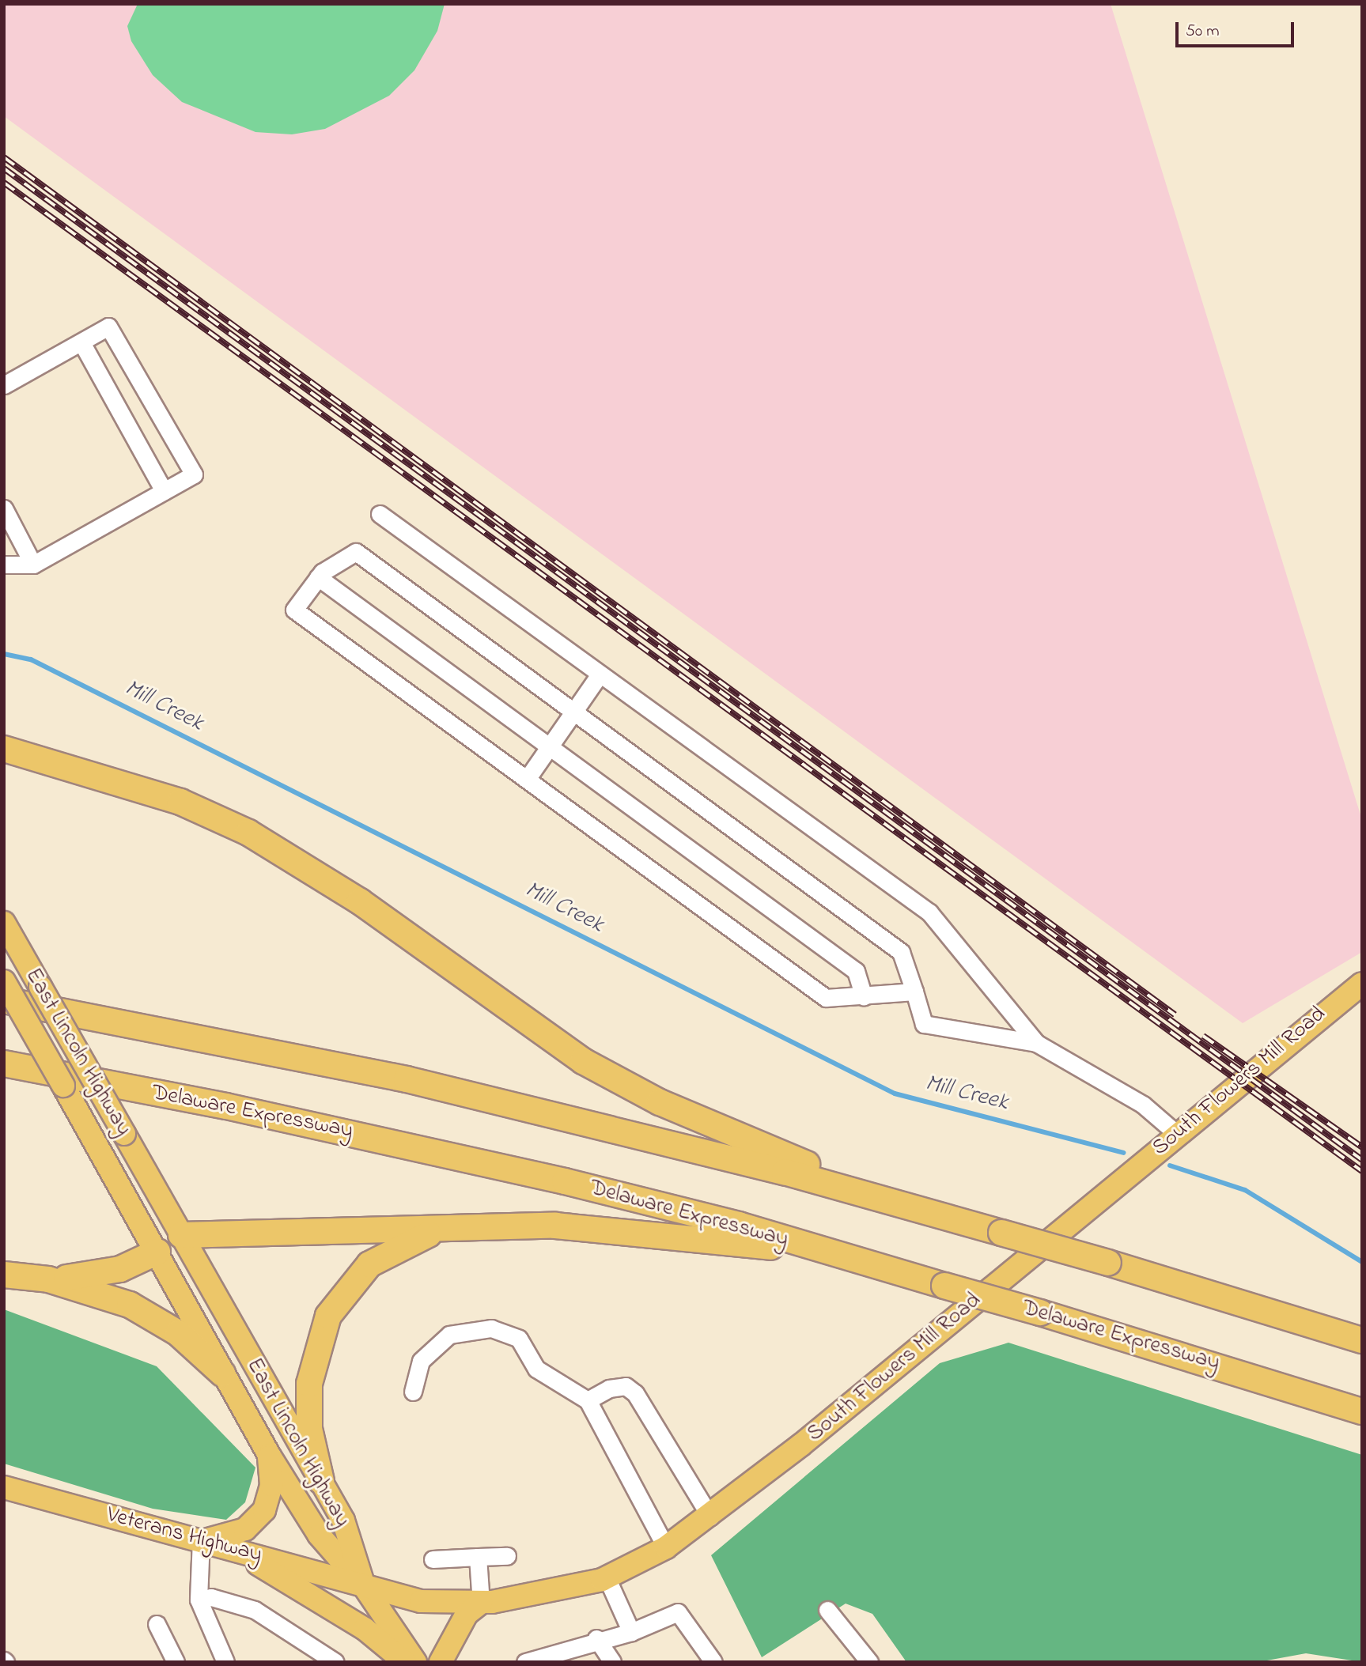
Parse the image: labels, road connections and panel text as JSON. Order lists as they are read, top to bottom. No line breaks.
{"streets":{"highway":["Delaware Expressway"],"main road":["East Lincoln Highway","South Flowers Mill Road","Veterans Highway"]},"crossings":[["East Lincoln Highway","South Flowers Mill Road"],["East Lincoln Highway","Veterans Highway"],["South Flowers Mill Road","Veterans Highway"]],"water":["Mill Creek"],"scale_bar":"50 m"}
